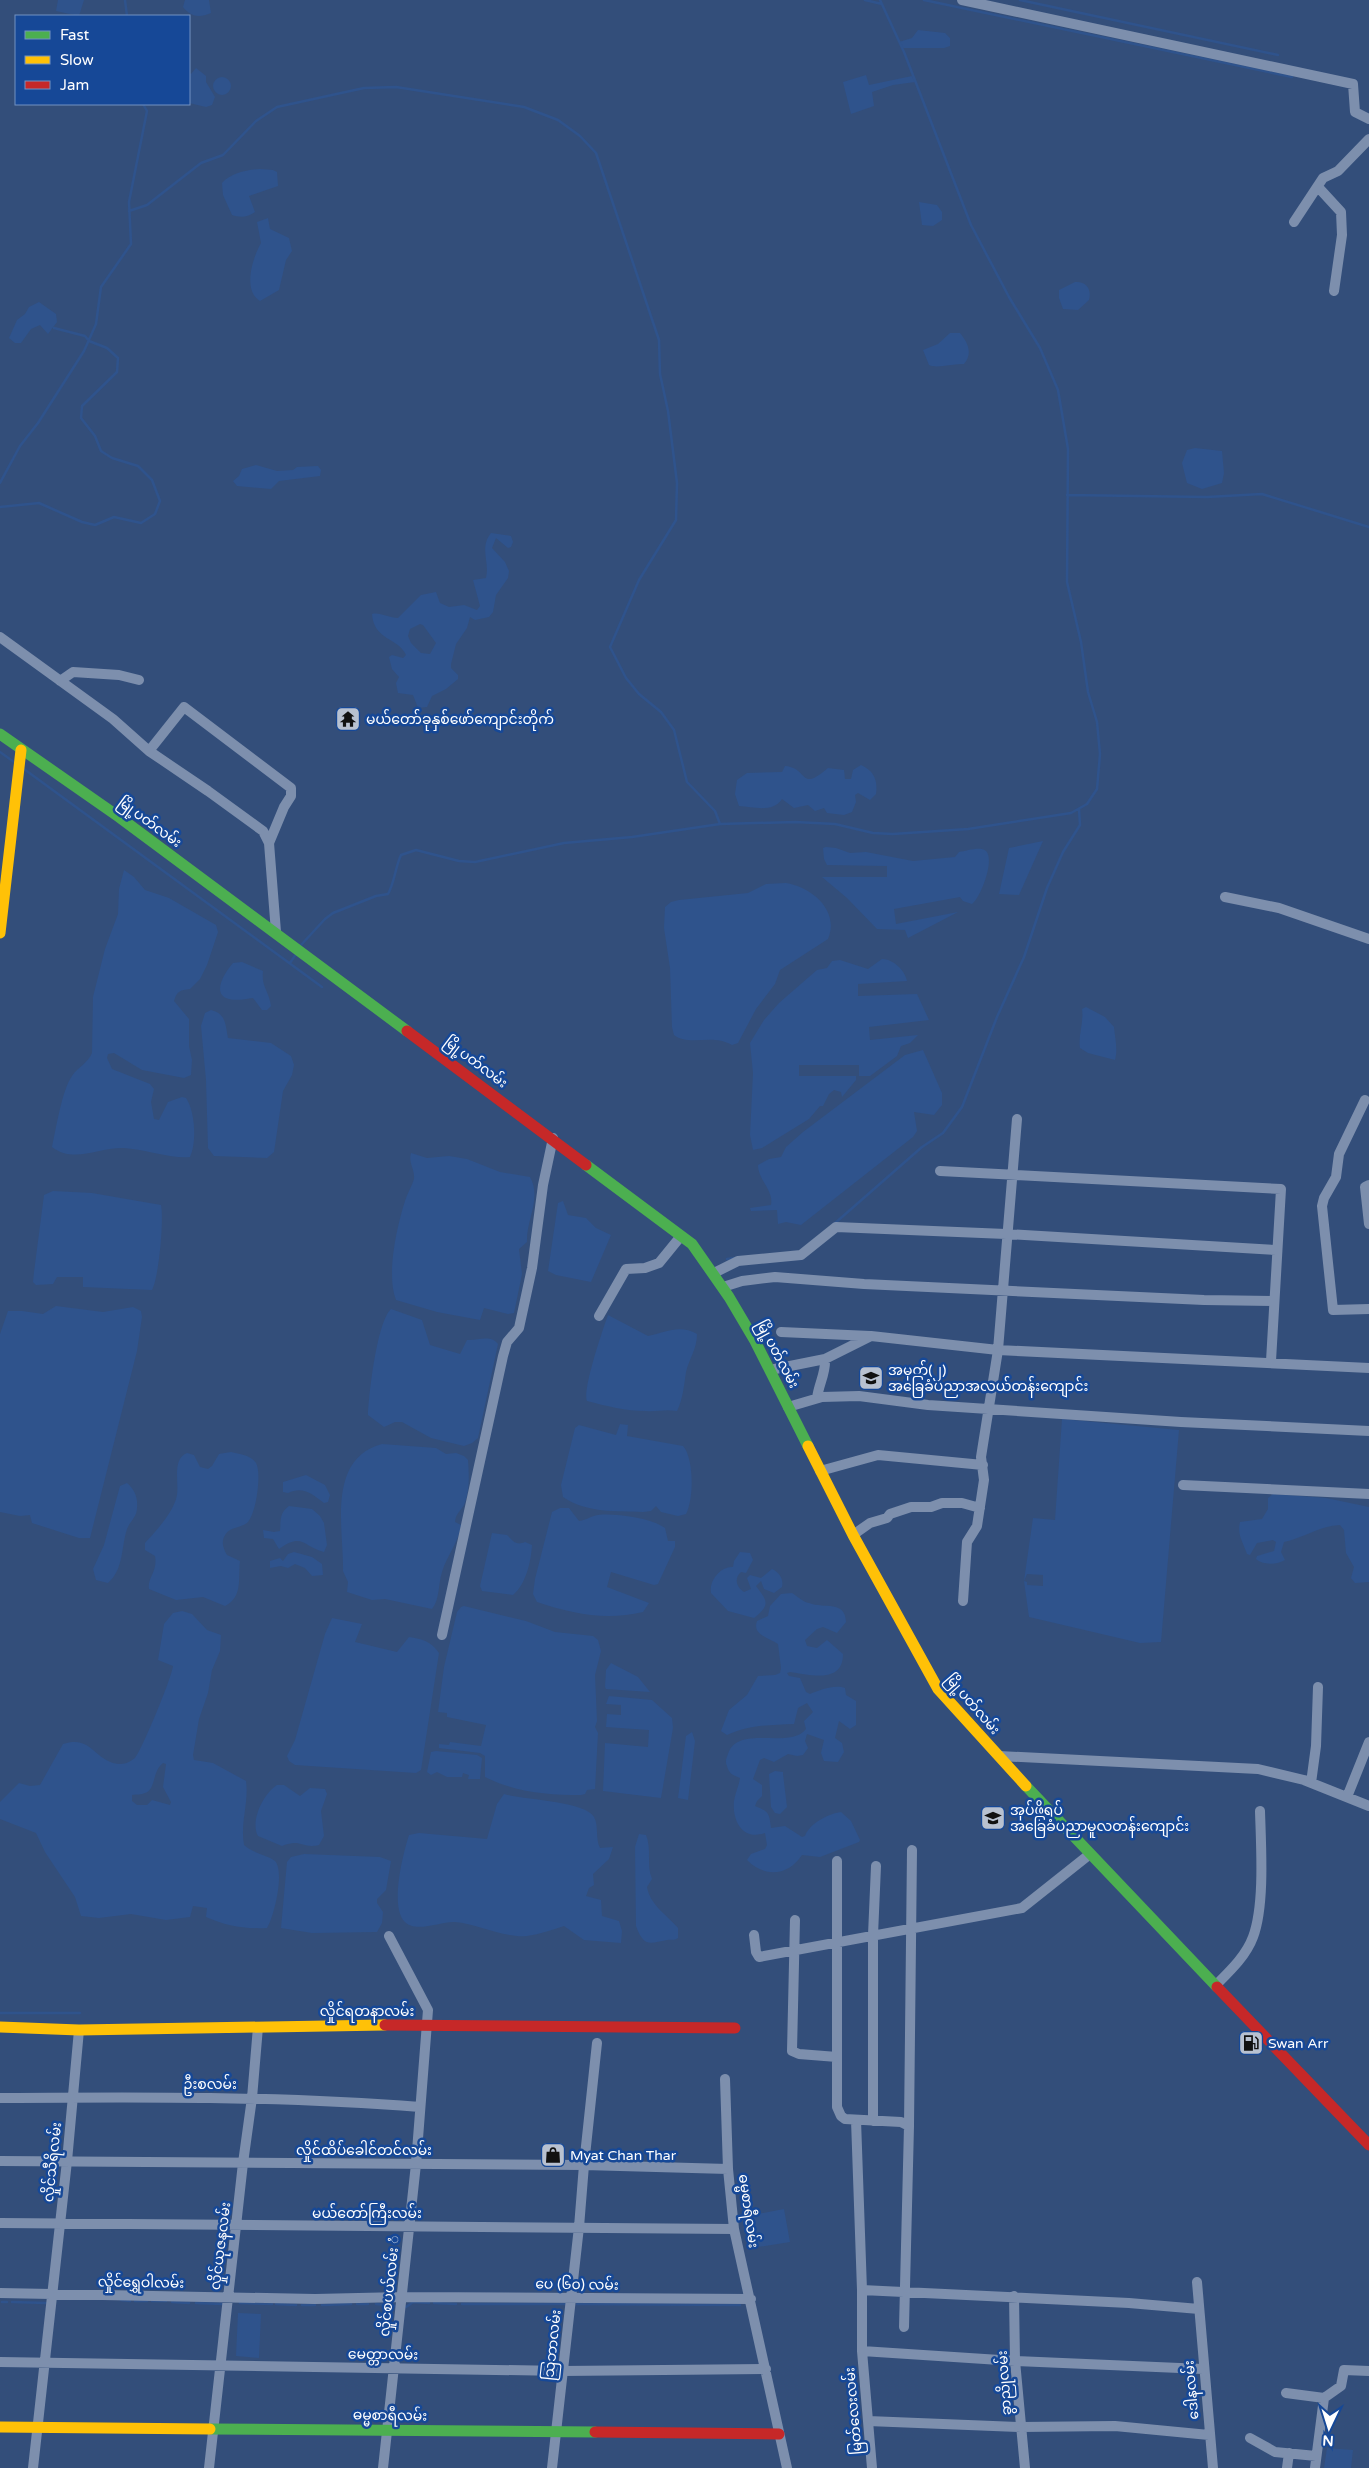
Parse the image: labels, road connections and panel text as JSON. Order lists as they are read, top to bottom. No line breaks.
{"streets":{"main road":["မြို့ပတ်လမ်း","လှိုင်ရတနာလမ်း","ဓမ္မစာရီလမ်း"],"street":["ဦးစလမ်း","လှိုင်ထိပ်ခေါင်တင်လမ်း","လှိုင်သီရိလမ်း","မယ်တော်ကြီးလမ်း","လှိုင်ယုဇနလမ်း","လှိုင်ရွှေဝါလမ်း","ပေ (၆၀) လမ်း","လှိုင်စပယ်လမ်း ံ","သြဘာလမ်း","မေတ္တာလမ်း","ခွာညိုလမ်း","ဒေါနလမ်း","မြတ်လေးလမ်း"]},"crossings":[["လှိုင်ရတနာလမ်း","လှိုင်သီရိလမ်း"],["လှိုင်ရတနာလမ်း","လှိုင်ယုဇနလမ်း"],["လှိုင်ရတနာလမ်း","လှိုင်စပယ်လမ်း ံ"],["ဦးစလမ်း","လှိုင်သီရိလမ်း"],["ဦးစလမ်း","လှိုင်ယုဇနလမ်း"],["ဦးစလမ်း","လှိုင်စပယ်လမ်း ံ"],["လှိုင်ထိပ်ခေါင်တင်လမ်း","လှိုင်သီရိလမ်း"],["လှိုင်ထိပ်ခေါင်တင်လမ်း","ဓမ္မစာရီလမ်း"],["လှိုင်ထိပ်ခေါင်တင်လမ်း","လှိုင်ယုဇနလမ်း"],["လှိုင်ထိပ်ခေါင်တင်လမ်း","လှိုင်စပယ်လမ်း ံ"],["လှိုင်ထိပ်ခေါင်တင်လမ်း","သြဘာလမ်း"],["လှိုင်သီရိလမ်း","ဓမ္မစာရီလမ်း"],["လှိုင်သီရိလမ်း","မယ်တော်ကြီးလမ်း"],["လှိုင်သီရိလမ်း","လှိုင်ရွှေဝါလမ်း"],["လှိုင်သီရိလမ်း","မေတ္တာလမ်း"],["ဓမ္မစာရီလမ်း","မယ်တော်ကြီးလမ်း"],["ဓမ္မစာရီလမ်း","လှိုင်ယုဇနလမ်း"],["ဓမ္မစာရီလမ်း","ပေ (၆၀) လမ်း"],["ဓမ္မစာရီလမ်း","လှိုင်စပယ်လမ်း ံ"],["ဓမ္မစာရီလမ်း","သြဘာလမ်း"],["ဓမ္မစာရီလမ်း","မေတ္တာလမ်း"],["မယ်တော်ကြီးလမ်း","လှိုင်ယုဇနလမ်း"],["မယ်တော်ကြီးလမ်း","လှိုင်စပယ်လမ်း ံ"],["မယ်တော်ကြီးလမ်း","သြဘာလမ်း"],["လှိုင်ယုဇနလမ်း","လှိုင်ရွှေဝါလမ်း"],["လှိုင်ယုဇနလမ်း","မေတ္တာလမ်း"],["လှိုင်ရွှေဝါလမ်း","ပေ (၆၀) လမ်း"],["လှိုင်ရွှေဝါလမ်း","လှိုင်စပယ်လမ်း ံ"],["ပေ (၆၀) လမ်း","လှိုင်စပယ်လမ်း ံ"],["ပေ (၆၀) လမ်း","သြဘာလမ်း"],["လှိုင်စပယ်လမ်း ံ","မေတ္တာလမ်း"],["သြဘာလမ်း","မေတ္တာလမ်း"]],"places":{"temple":["မယ်တော်ခုနှစ်ဖော်ကျောင်းတိုက်"],"school or university":["အမှတ်(၂) အခြေခံပညာအလယ်တန်းကျောင်း","အုပ်ဖိုရပ် အခြေခံပညာမူလတန်းကျောင်း"],"fuel station":["Swan Arr"],"shop":["Myat Chan Thar"]},"legend":["Fast","Slow","Jam"],"north":"bottom"}
